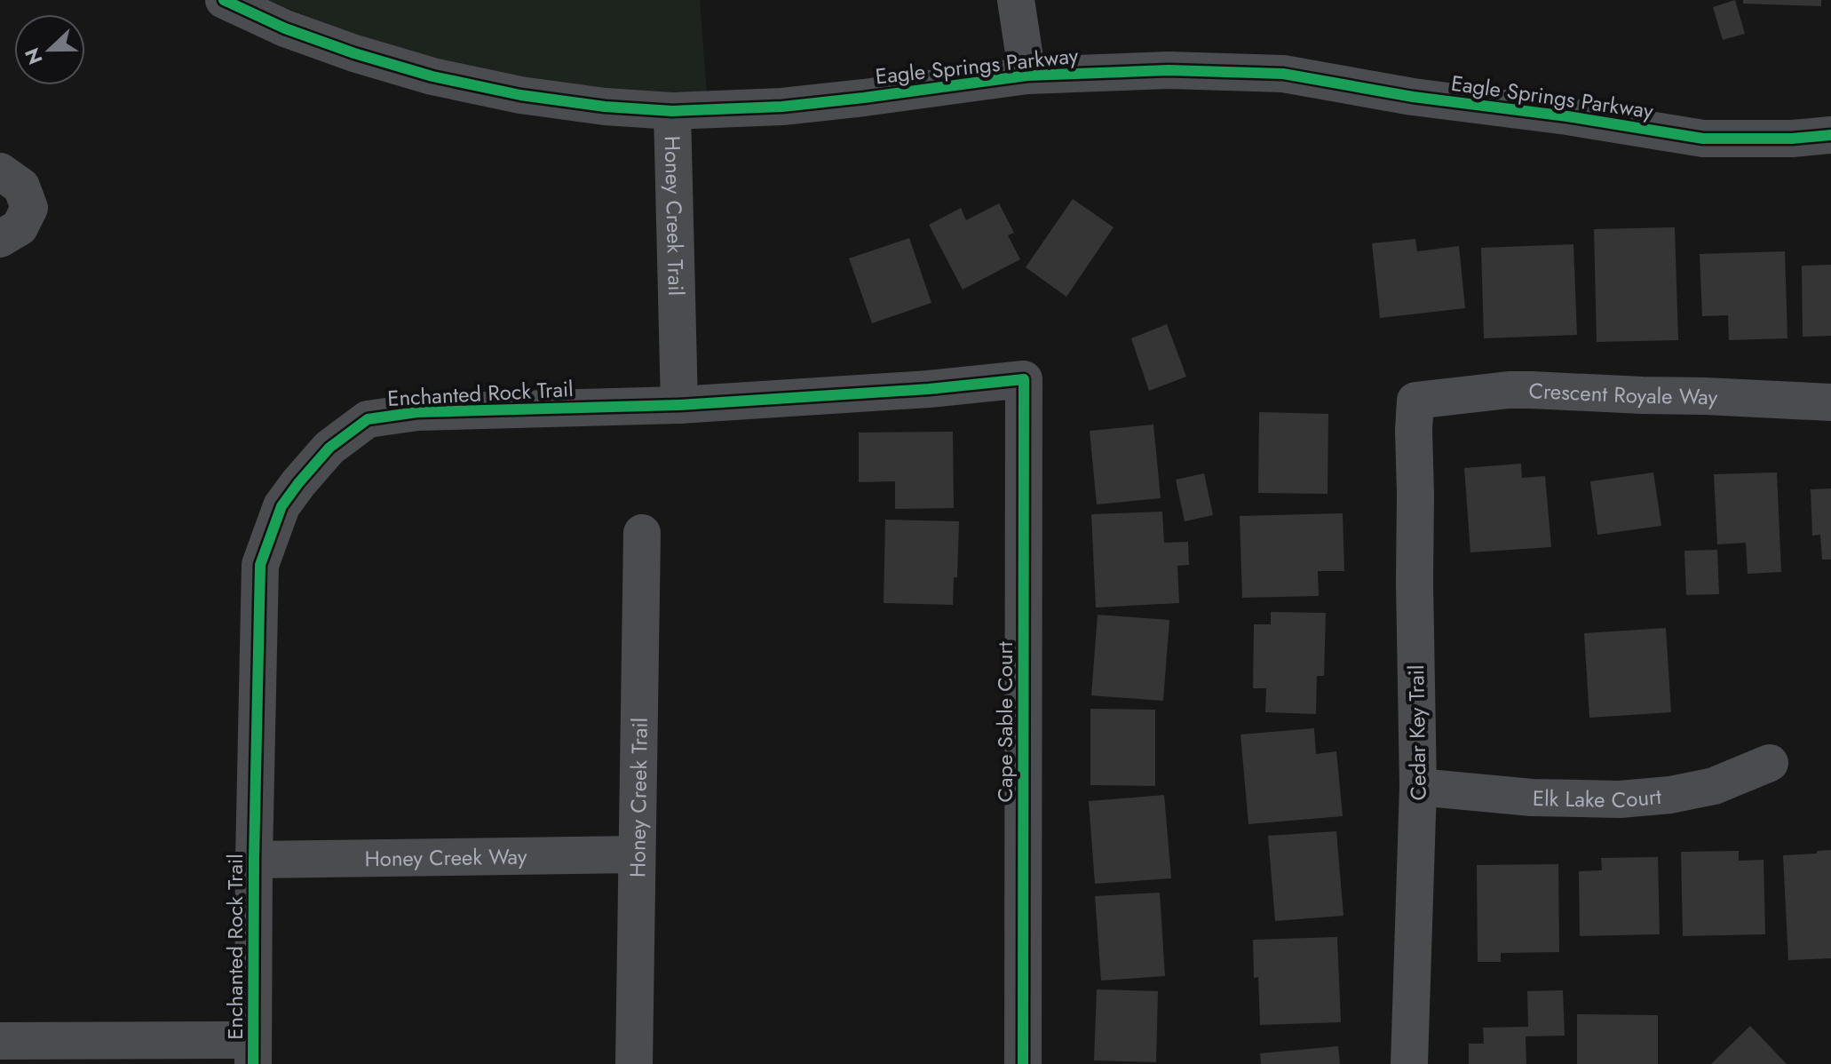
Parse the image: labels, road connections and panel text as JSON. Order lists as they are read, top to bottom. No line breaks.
{"streets":{"street":["Eagle Springs Parkway","Honey Creek Trail","Enchanted Rock Trail","Crescent Royale Way","Cape Sable Court","Cedar Key Trail","Elk Lake Court","Honey Creek Way"]},"crossings":[["Eagle Springs Parkway","Honey Creek Trail"],["Honey Creek Trail","Enchanted Rock Trail"],["Honey Creek Trail","Honey Creek Way"],["Enchanted Rock Trail","Cape Sable Court"],["Enchanted Rock Trail","Honey Creek Way"],["Crescent Royale Way","Cedar Key Trail"],["Cedar Key Trail","Elk Lake Court"]],"north":"left"}
